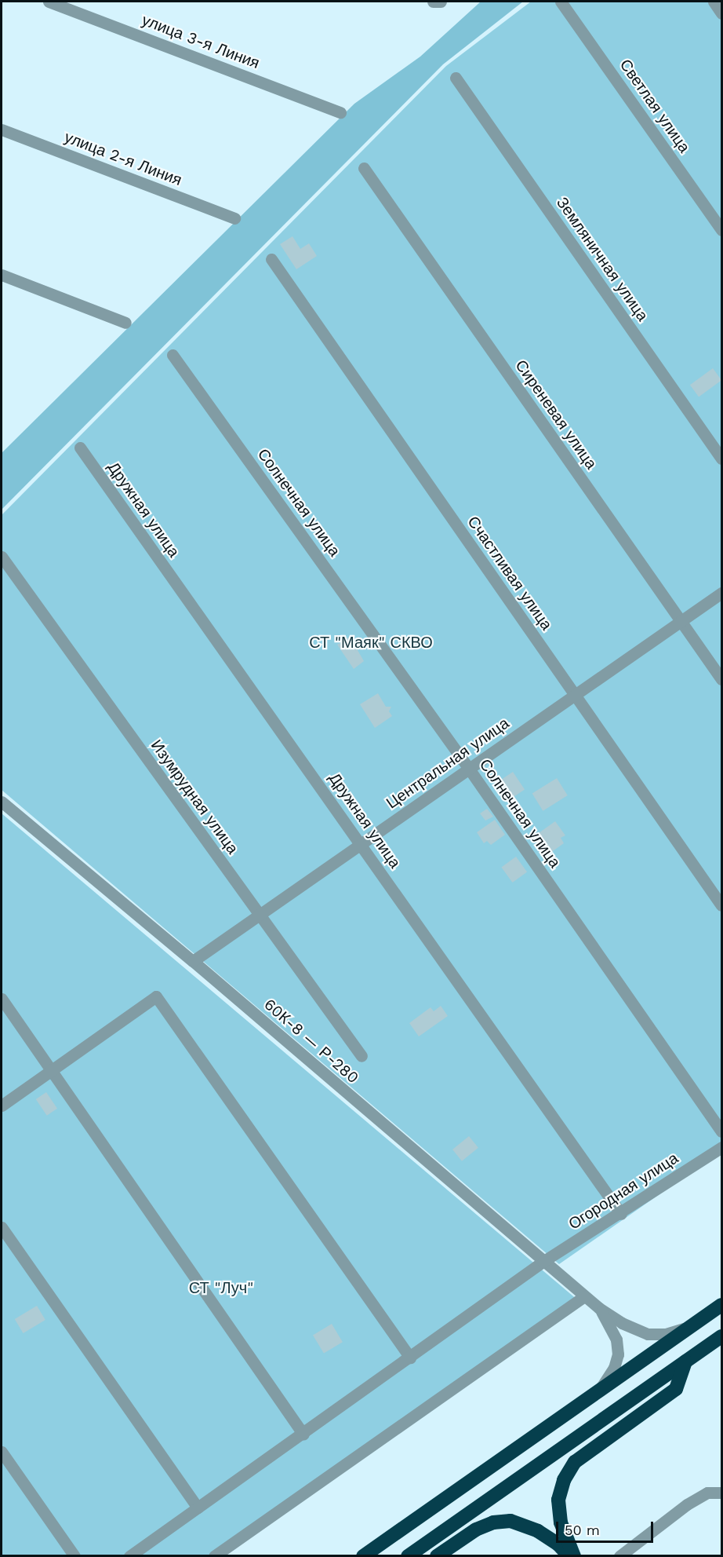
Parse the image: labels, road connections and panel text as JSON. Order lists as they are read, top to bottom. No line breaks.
{"streets":{"street":["улица 3-я Линия","Светлая улица","улица 2-я Линия","Земляничная улица","Сиреневая улица","Солнечная улица","Дружная улица","Счастливая улица","Центральная улица","Изумрудная улица","60К-8 — Р-280","Огородная улица"]},"crossings":[["Сиреневая улица","Центральная улица"],["Солнечная улица","Центральная улица"],["Дружная улица","Центральная улица"],["Дружная улица","Огородная улица"],["Счастливая улица","Центральная улица"],["Центральная улица","Изумрудная улица"],["Центральная улица","60К-8 — Р-280"],["60К-8 — Р-280","Огородная улица"]],"parks":["СТ \"Маяк\" СКВО","СТ \"Луч\""],"scale_bar":"50 m"}
